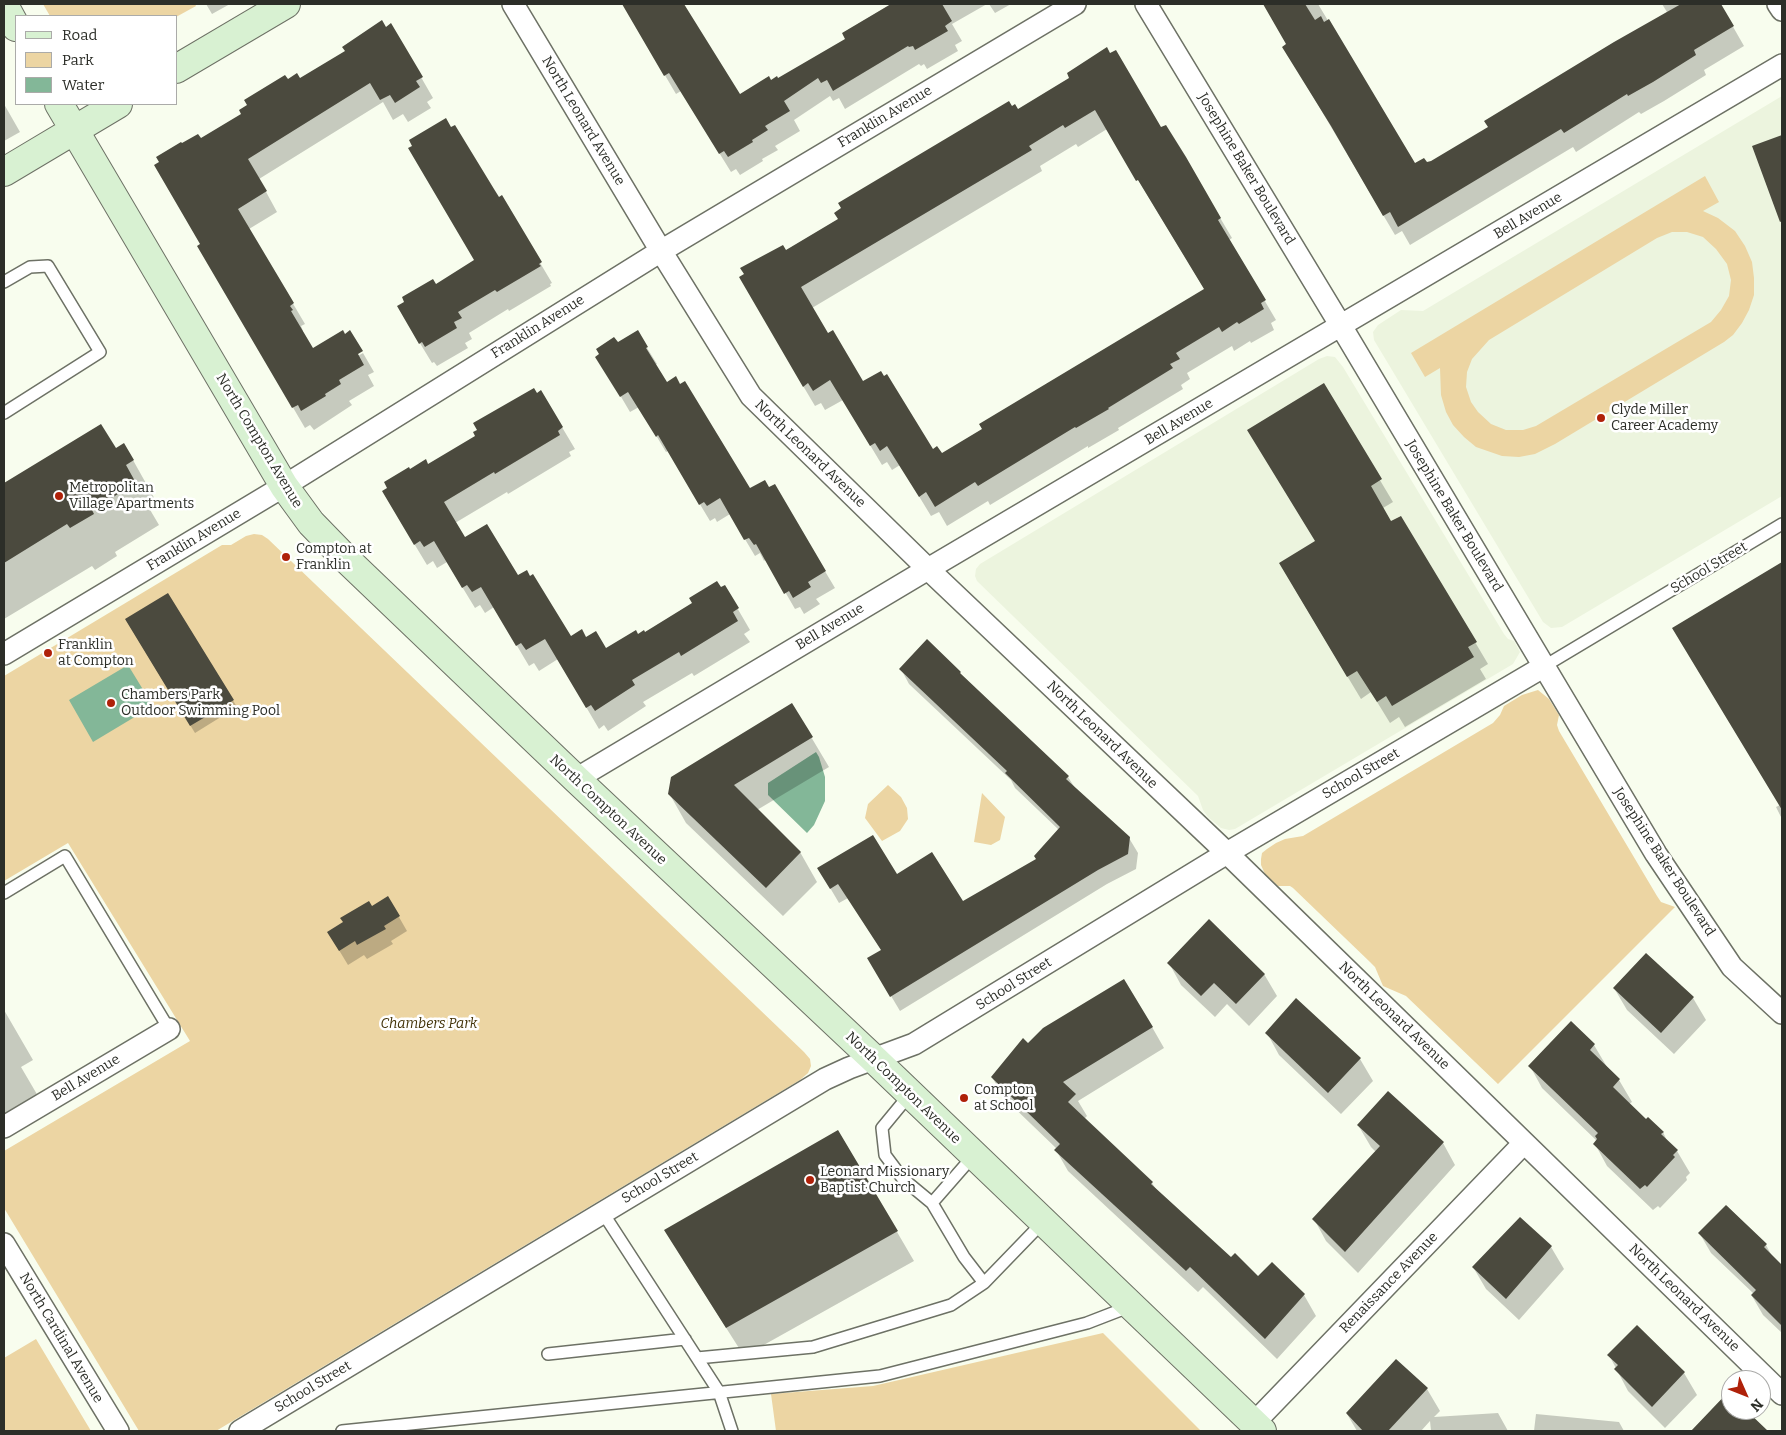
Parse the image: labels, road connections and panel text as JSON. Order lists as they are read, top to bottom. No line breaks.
{"streets":{"main road":["North Compton Avenue"],"street":["Franklin Avenue","North Leonard Avenue","Josephine Baker Boulevard","Bell Avenue","School Street","Renaissance Avenue","North Cardinal Avenue"]},"crossings":[["Franklin Avenue","North Leonard Avenue"],["Franklin Avenue","North Compton Avenue"],["North Leonard Avenue","Bell Avenue"],["North Leonard Avenue","School Street"],["North Leonard Avenue","Renaissance Avenue"],["Josephine Baker Boulevard","Bell Avenue"],["Josephine Baker Boulevard","School Street"],["Bell Avenue","North Compton Avenue"],["North Compton Avenue","School Street"],["North Compton Avenue","Renaissance Avenue"]],"parks":["Chambers Park"],"places":["Clyde Miller Career Academy","Metropolitan Village Apartments","Compton at Franklin","Franklin at Compton","Chambers Park Outdoor Swimming Pool","Compton at School","Leonard Missionary Baptist Church"],"legend":["Road","Park","Water"],"north":"bottom right"}
